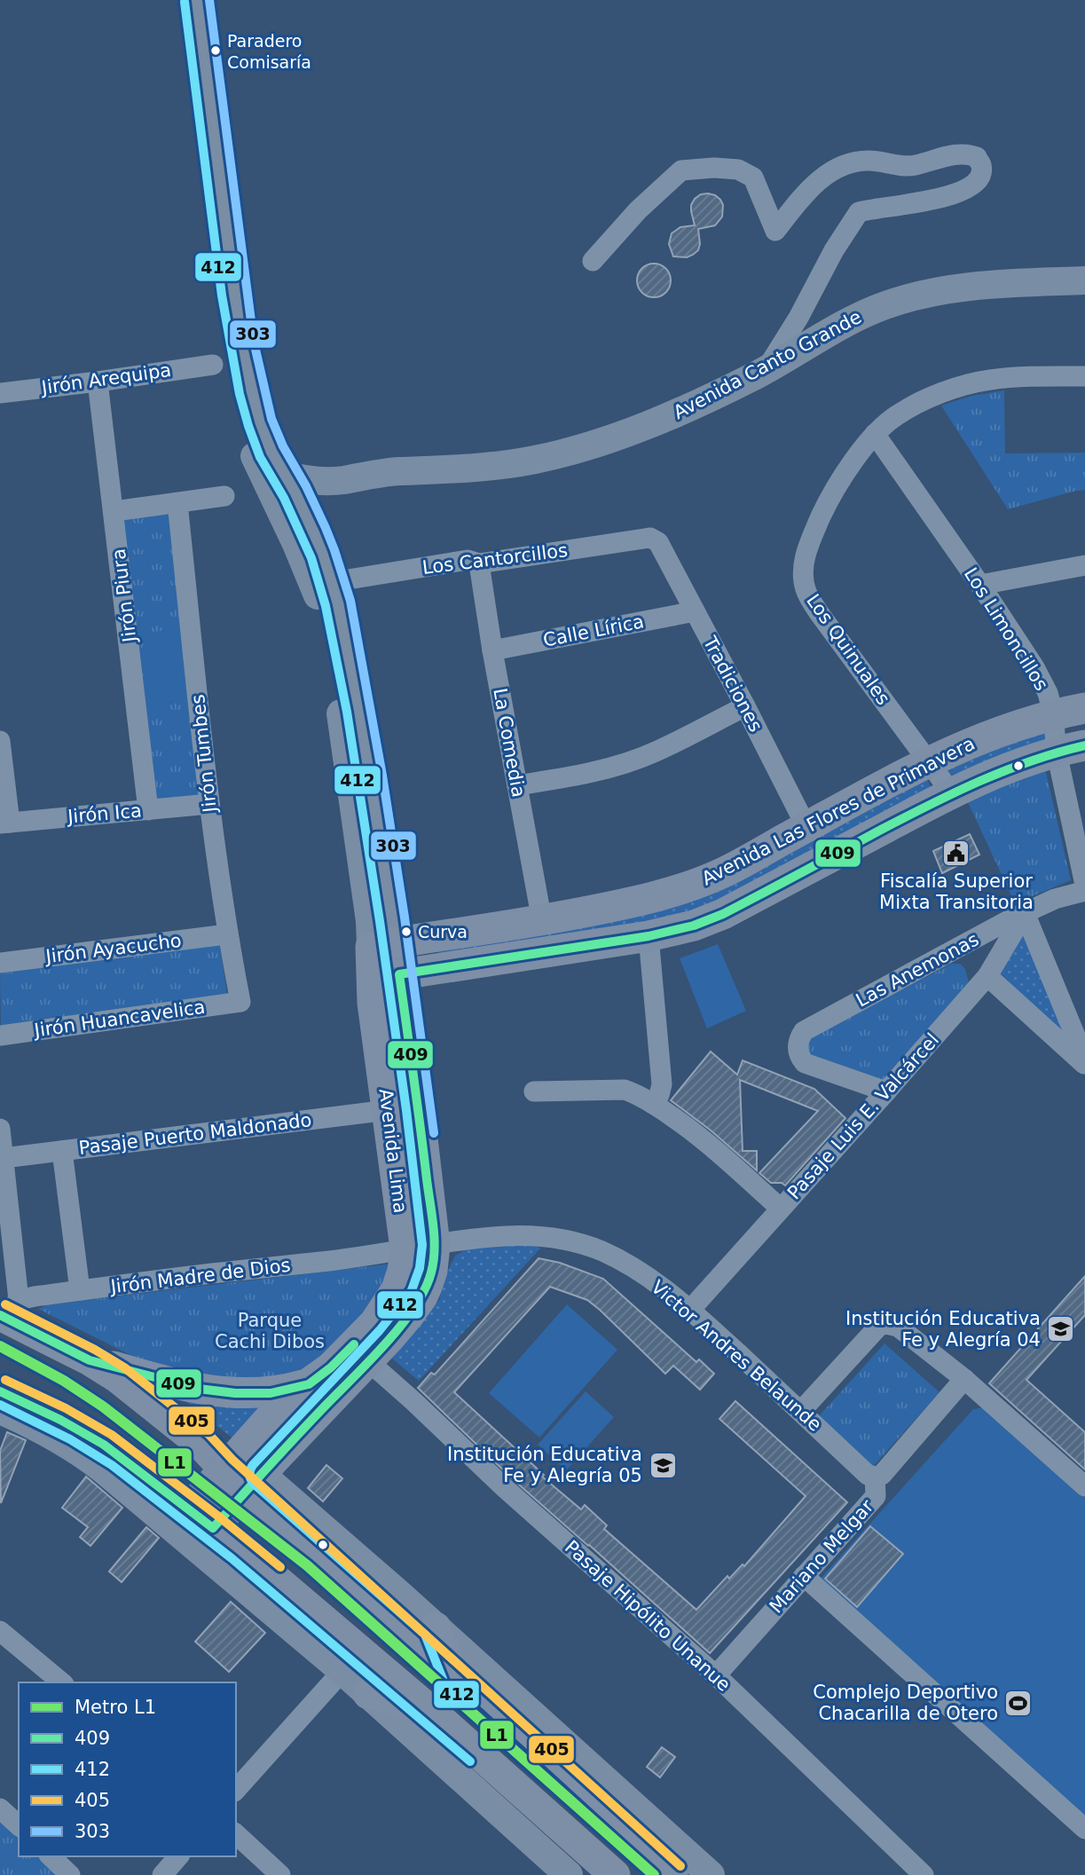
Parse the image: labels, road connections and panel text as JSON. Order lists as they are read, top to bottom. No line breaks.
{"streets":{"main road":["Avenida Canto Grande","Avenida Las Flores de Primavera","Avenida Lima"],"street":["Jirón Arequipa","Los Cantorcillos","Jirón Piura","Los Limoncillos","Calle Lírica","Los Quinuales","Tradiciones","La Comedia","Jirón Tumbes","Jirón Ica","Jirón Ayacucho","Las Anemonas","Jirón Huancavelica","Pasaje Luis E. Valcárcel","Pasaje Puerto Maldonado","Jirón Madre de Dios","Victor Andres Belaunde","Mariano Melgar","Pasaje Hipólito Unanue"]},"crossings":[["Avenida Canto Grande","Avenida Lima"],["Jirón Arequipa","Jirón Piura"],["Los Cantorcillos","Tradiciones"],["Los Cantorcillos","La Comedia"],["Los Cantorcillos","Avenida Lima"],["Jirón Piura","Jirón Ica"],["Los Limoncillos","Los Quinuales"],["Los Limoncillos","Avenida Las Flores de Primavera"],["Calle Lírica","Tradiciones"],["Calle Lírica","La Comedia"],["Los Quinuales","Avenida Las Flores de Primavera"],["Tradiciones","Avenida Las Flores de Primavera"],["La Comedia","Avenida Las Flores de Primavera"],["Jirón Tumbes","Jirón Ica"],["Jirón Tumbes","Jirón Ayacucho"],["Jirón Tumbes","Jirón Huancavelica"],["Avenida Las Flores de Primavera","Avenida Lima"],["Las Anemonas","Pasaje Luis E. Valcárcel"],["Pasaje Luis E. Valcárcel","Victor Andres Belaunde"],["Pasaje Puerto Maldonado","Avenida Lima"],["Avenida Lima","Jirón Madre de Dios"],["Avenida Lima","Victor Andres Belaunde"],["Avenida Lima","Pasaje Hipólito Unanue"],["Jirón Madre de Dios","Victor Andres Belaunde"],["Victor Andres Belaunde","Mariano Melgar"],["Mariano Melgar","Pasaje Hipólito Unanue"]],"parks":["Parque Cachi Dibos"],"places":{"other":["Paradero Comisaría","Curva"],"public building":["Fiscalía Superior Mixta Transitoria"],"school or university":["Institución Educativa Fe y Alegría 04","Institución Educativa Fe y Alegría 05"],"sports":["Complejo Deportivo Chacarilla de Otero"]},"lines":["transit line 303","transit line 412","transit line 409","transit line 405","metro line L1"],"legend":["Metro L1","409","412","405","303"]}
